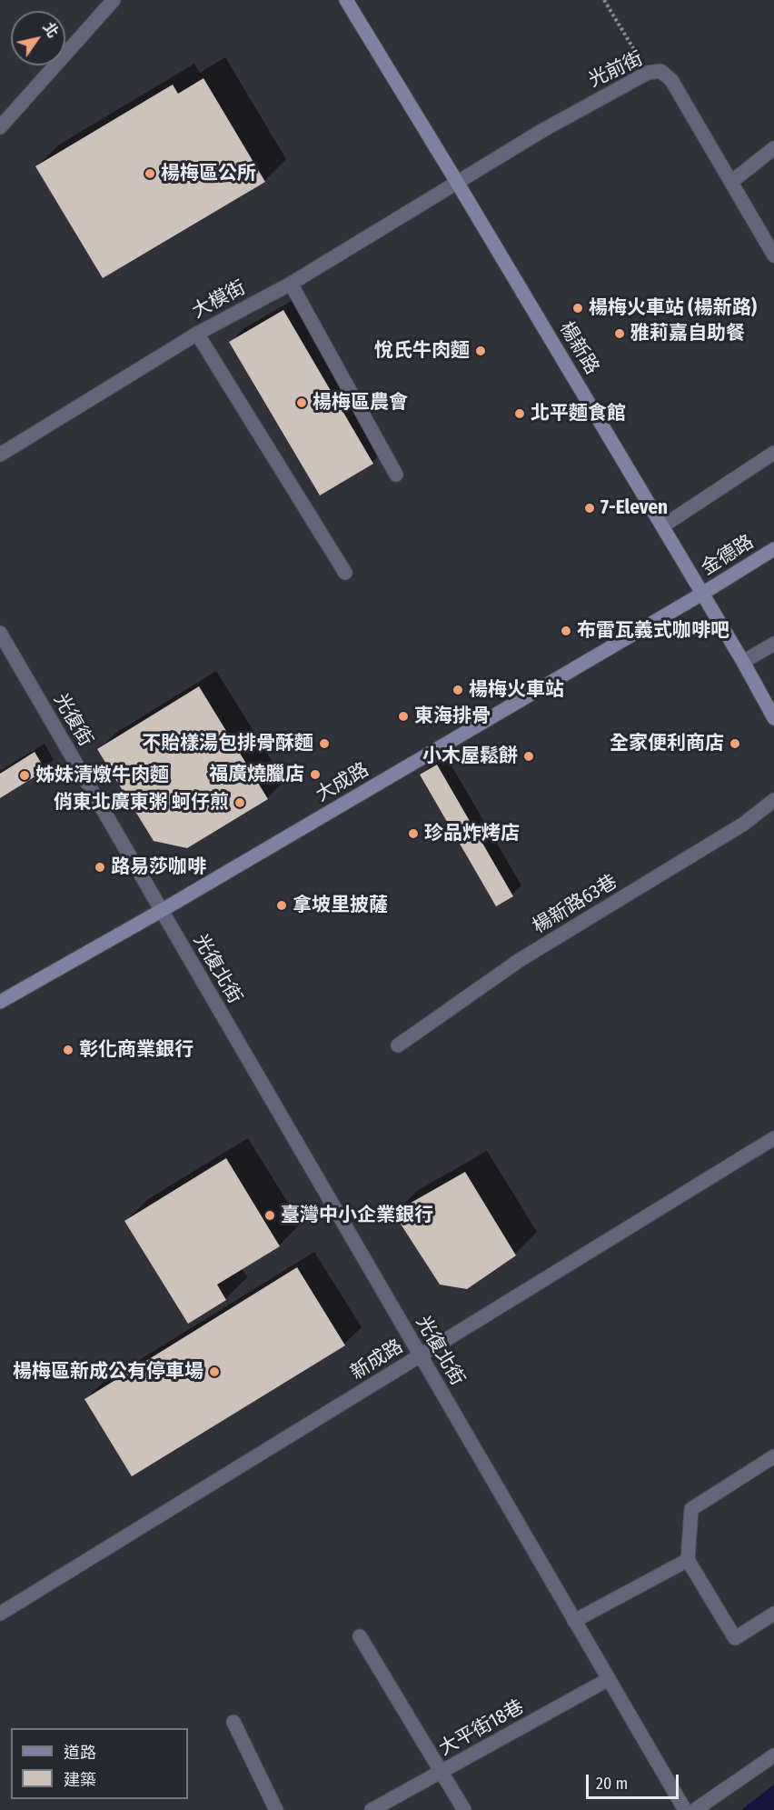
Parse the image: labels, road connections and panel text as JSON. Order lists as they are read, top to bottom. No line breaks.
{"streets":{"main road":["楊新路","金德路","大成路"],"street":["光前街","大模街","光復街","楊新路63巷","光復北街","新成路","大平街18巷"]},"crossings":[["光前街","大模街"],["光前街","楊新路"],["大模街","楊新路"],["楊新路","金德路"],["楊新路","大成路"],["金德路","大成路"],["光復街","大成路"],["光復街","光復北街"],["大成路","光復北街"],["光復北街","新成路"],["光復北街","大平街18巷"]],"places":["楊梅區公所","楊梅火車站 (楊新路)","雅莉嘉自助餐","悅氏牛肉麵","楊梅區農會","北平麵食館","7-Eleven","布雷瓦義式咖啡吧","楊梅火車站","東海排骨","不貽樣湯包排骨酥麵","全家便利商店","小木屋鬆餅","福廣燒臘店","姊妹清燉牛肉麵","俏東北廣東粥 蚵仔煎","珍品炸烤店","路易莎咖啡","拿坡里披薩","彰化商業銀行","臺灣中小企業銀行","楊梅區新成公有停車場"],"legend":["道路","建築"],"scale_bar":"20 m","north":"top right"}
